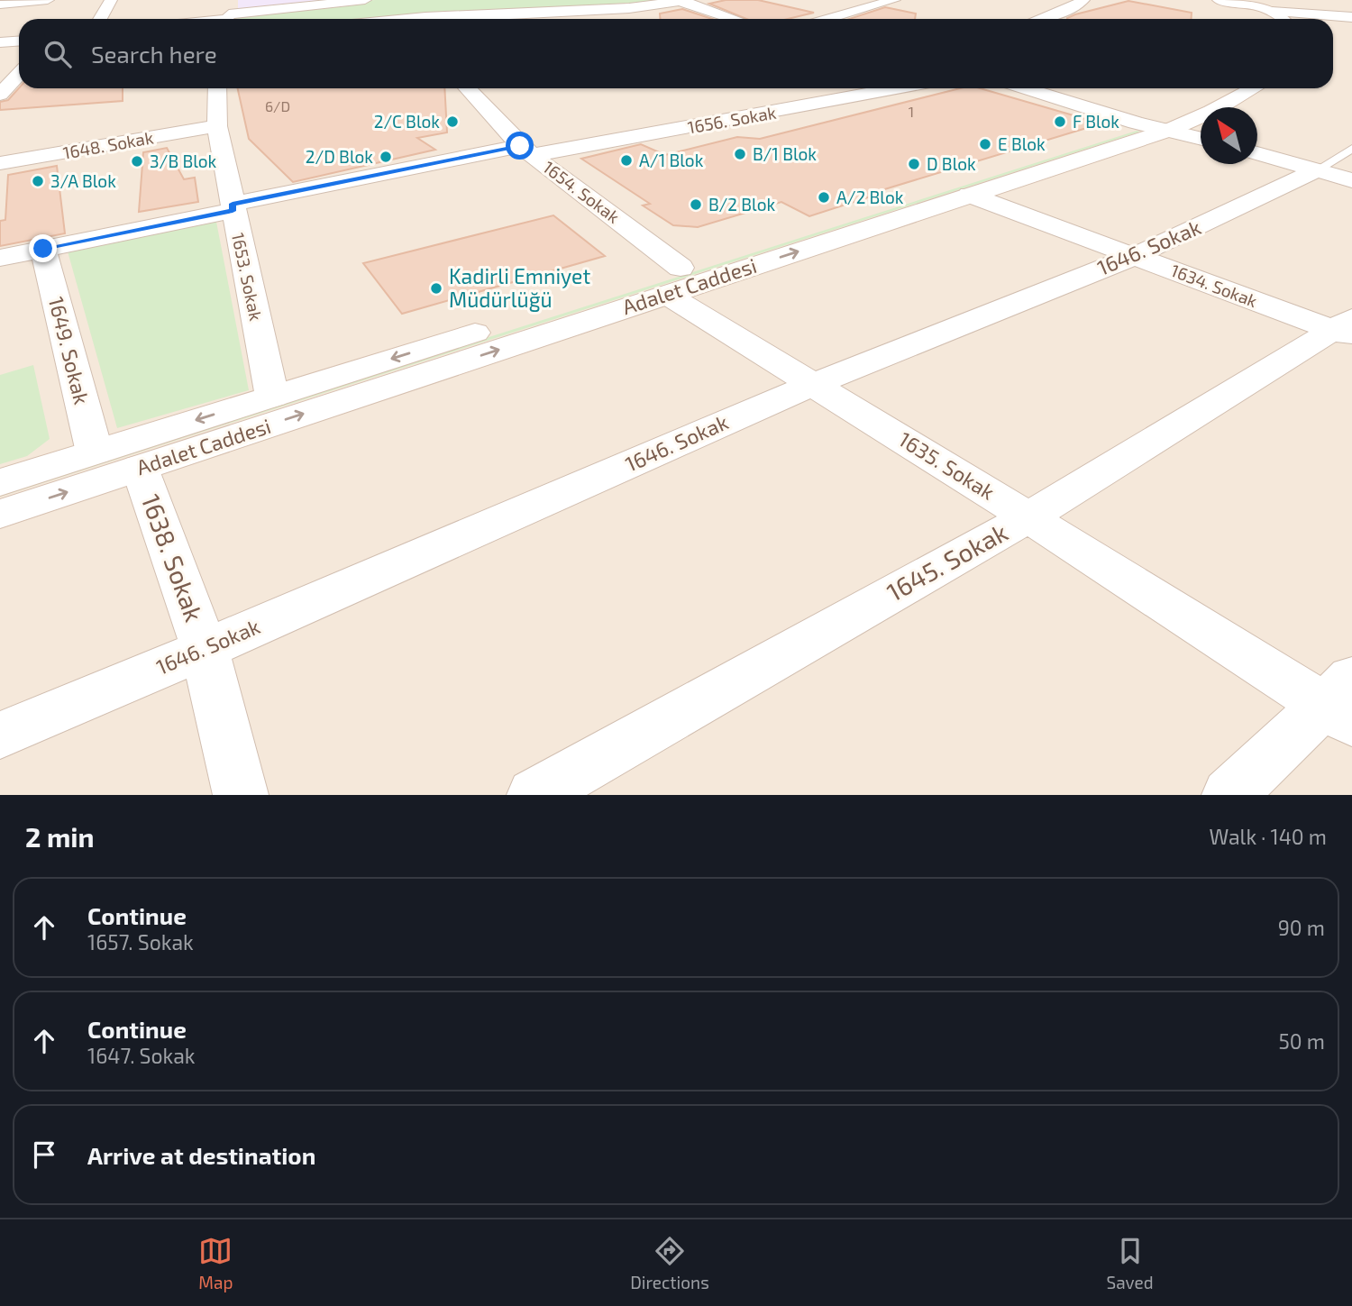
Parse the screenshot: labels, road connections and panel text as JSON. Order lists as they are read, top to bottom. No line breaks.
{"streets":{"street":["1656. Sokak","1648. Sokak","1654. Sokak","1646. Sokak","1653. Sokak","1634. Sokak","Adalet Caddesi","1649. Sokak","1635. Sokak","1638. Sokak","1645. Sokak"]},"crossings":[["1656. Sokak","1654. Sokak"],["1656. Sokak","1653. Sokak"],["1656. Sokak","1649. Sokak"],["1648. Sokak","1653. Sokak"],["1654. Sokak","Adalet Caddesi"],["1654. Sokak","1635. Sokak"],["1646. Sokak","1634. Sokak"],["1646. Sokak","1635. Sokak"],["1646. Sokak","1638. Sokak"],["1634. Sokak","Adalet Caddesi"],["1634. Sokak","1645. Sokak"],["Adalet Caddesi","1635. Sokak"],["Adalet Caddesi","1638. Sokak"],["1635. Sokak","1645. Sokak"]],"places":["2/C Blok","F Blok","E Blok","B/1 Blok","2/D Blok","A/1 Blok","3/B Blok","D Blok","3/A Blok","A/2 Blok","B/2 Blok","Kadirli Emniyet Müdürlüğü"],"house_numbers":["6/D","1"],"north":"top left","page":{"search":"Search here","heading":["2 min","Walk · 140 m"],"list":[["Continue","1657. Sokak","90 m"],["Continue","1647. Sokak","50 m"],"Arrive at destination"],"nav":["Map","Directions","Saved"]}}
